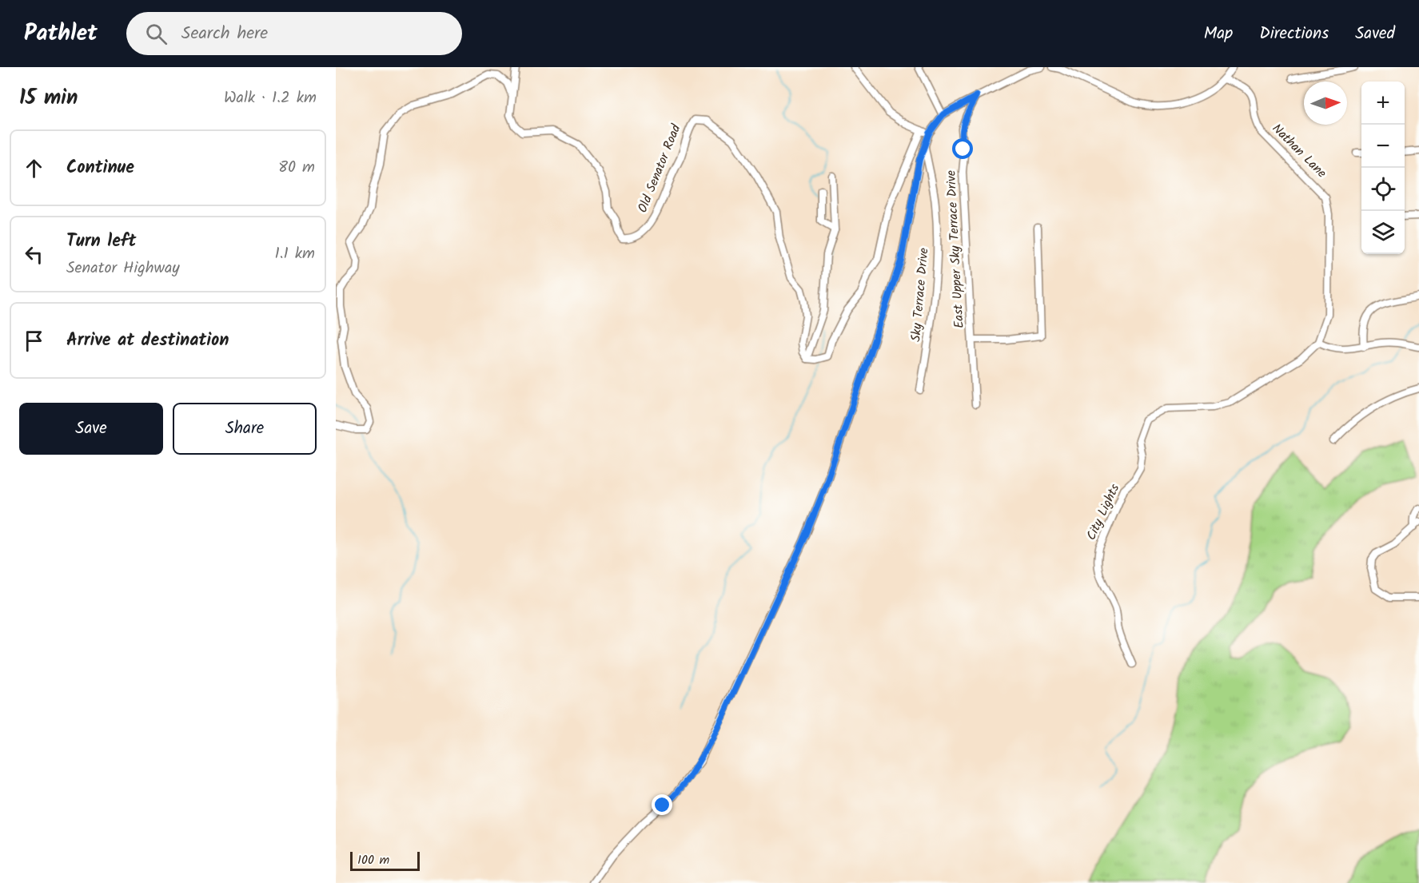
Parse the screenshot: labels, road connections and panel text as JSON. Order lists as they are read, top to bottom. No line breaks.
{"streets":{"street":["Nathan Lane","Old Senator Road","East Upper Sky Terrace Drive","Sky Terrace Drive","City Lights"]},"crossings":[["Nathan Lane","City Lights"]],"scale_bar":"100 m","north":"right","page":{"header":"Pathlet","search":"Search here","nav":["Map","Directions","Saved"],"heading":["15 min","Walk · 1.2 km"],"map_buttons":["+","−"],"list":[["Continue","80 m"],["Turn left","Senator Highway","1.1 km"],"Arrive at destination"],"buttons":["Save","Share"],"scale":"100 m"}}
